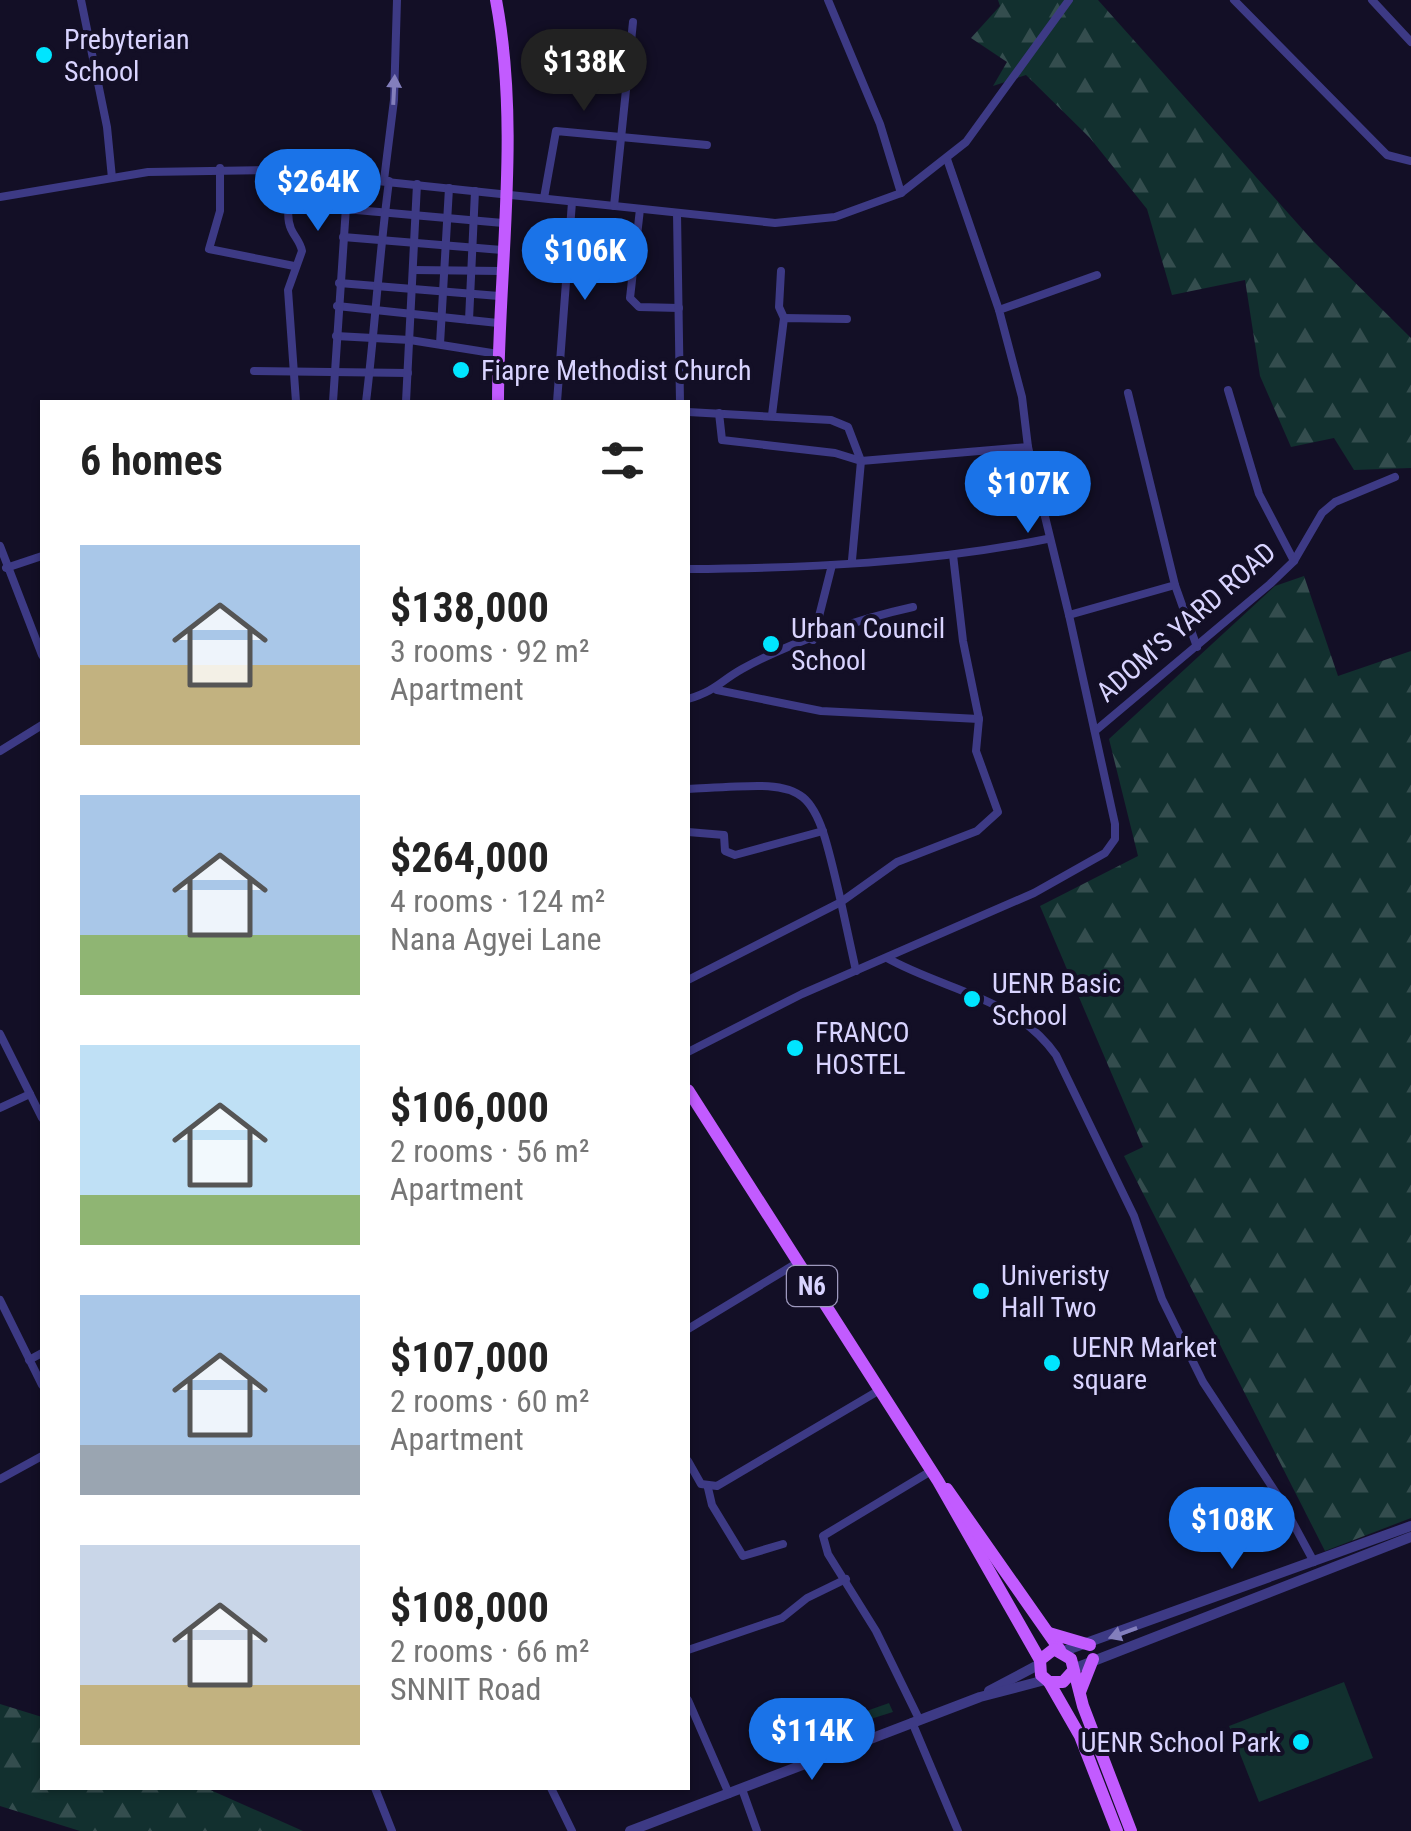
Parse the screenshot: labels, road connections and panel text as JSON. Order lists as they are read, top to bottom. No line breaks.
{"streets":{"main road":["N6"],"street":["ADOM'S YARD ROAD"]},"places":["Prebyterian School","Fiapre Methodist Church","Urban Council School","UENR Basic School","FRANCO HOSTEL","Univeristy Hall Two","UENR Market square","UENR School Park"],"page":{"price":["$138K","$264K","$106K","$107K","$108K","$114K"],"heading":"6 homes","list":[{"name":"$138,000","note":"3 rooms · 92 m² · Apartment"},{"name":"$264,000","note":"4 rooms · 124 m² · Nana Agyei Lane"},{"name":"$106,000","note":"2 rooms · 56 m² · Apartment"},{"name":"$107,000","note":"2 rooms · 60 m² · Apartment"},{"name":"$108,000","note":"2 rooms · 66 m² · SNNIT Road"}]}}
